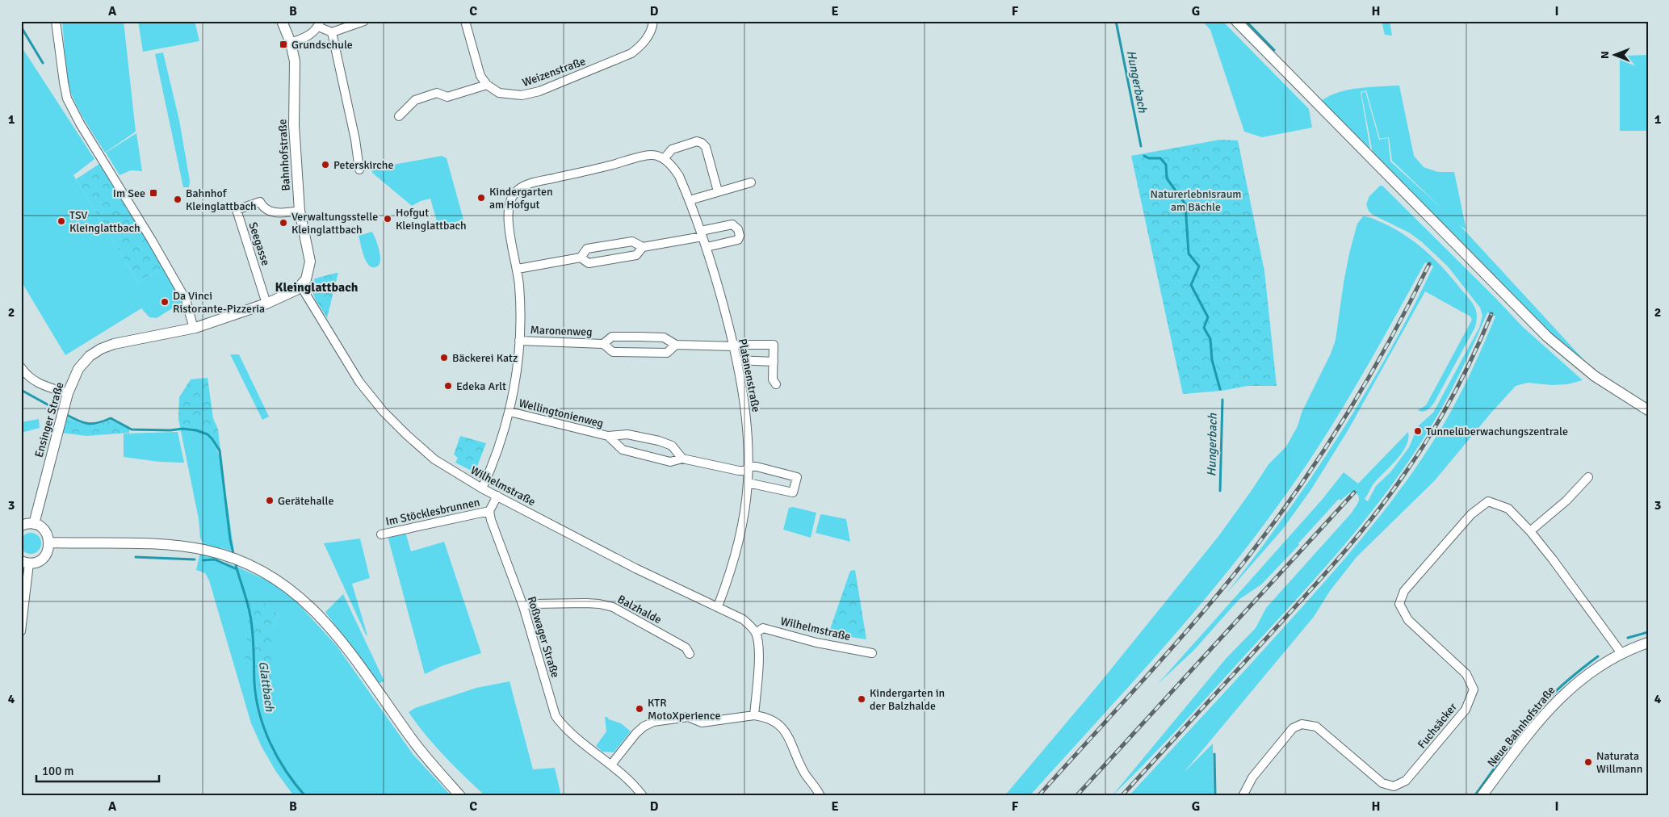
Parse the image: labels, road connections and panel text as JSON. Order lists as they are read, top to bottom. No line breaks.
{"streets":{"main road":["Bahnhofstraße","Ensinger Straße","Neue Bahnhofstraße"],"street":["Weizenstraße","Seegasse","Maronenweg","Platanenstraße","Wellingtonienweg","Wilhelmstraße","Im Stöcklesbrunnen","Balzhalde","Roßwager Straße","Fuchsäcker"]},"crossings":[["Bahnhofstraße","Seegasse"],["Bahnhofstraße","Ensinger Straße"],["Bahnhofstraße","Wilhelmstraße"],["Seegasse","Ensinger Straße"],["Maronenweg","Platanenstraße"],["Platanenstraße","Wellingtonienweg"],["Platanenstraße","Wilhelmstraße"],["Ensinger Straße","Wilhelmstraße"],["Im Stöcklesbrunnen","Roßwager Straße"],["Balzhalde","Roßwager Straße"],["Fuchsäcker","Neue Bahnhofstraße"]],"districts":["Kleinglattbach"],"water":["Hungerbach","Glattbach"],"parks":["Naturerlebnisraum am Bächle"],"places":{"transit":["Grundschule","Im See"],"other":["Peterskirche","Kindergarten am Hofgut","Bahnhof Kleinglattbach","Hofgut Kleinglattbach","TSV Kleinglattbach","Verwaltungsstelle Kleinglattbach","Da Vinci Ristorante-Pizzeria","Bäckerei Katz","Edeka Arlt","Tunnelüberwachungszentrale","Gerätehalle","Kindergarten in der Balzhalde","KTR MotoXperience","Naturata Willmann"]},"scale_bar":"100 m","north":"left","grid":{"columns":["A","B","C","D","E","F","G","H","I"],"rows":["1","2","3","4"]}}
